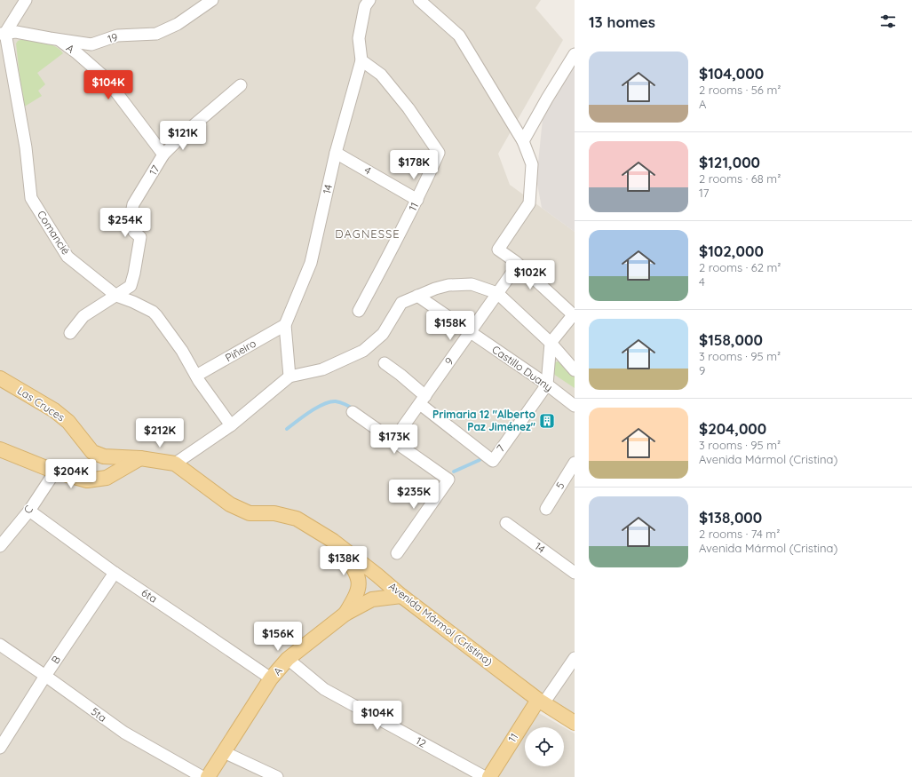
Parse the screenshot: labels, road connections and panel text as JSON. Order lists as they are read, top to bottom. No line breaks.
{"streets":{"main road":["A","11","Las Cruces","Avenida Mármol (Cristina)"],"street":["19","17","4","14","Comancié","Piñeiro","9","Castillo Duany","7","5","C","6ta","B","5ta","12"]},"crossings":[["19","A"],["19","Comancié"],["A","17"],["A","6ta"],["A","Avenida Mármol (Cristina)"],["A","12"],["17","Comancié"],["4","14"],["4","11"],["14","11"],["14","Piñeiro"],["11","Avenida Mármol (Cristina)"],["Comancié","Piñeiro"],["9","Castillo Duany"],["9","7"],["Castillo Duany","7"],["Las Cruces","Avenida Mármol (Cristina)"],["C","6ta"],["6ta","B"],["B","5ta"]],"districts":["DAGNESSE"],"places":{"building":["Primaria 12 \"Alberto Paz Jiménez\""]},"page":{"heading":"13 homes","list":[{"name":"$104,000","note":"2 rooms · 56 m² · A"},{"name":"$121,000","note":"2 rooms · 68 m² · 17"},{"name":"$102,000","note":"2 rooms · 62 m² · 4"},{"name":"$158,000","note":"3 rooms · 95 m² · 9"},{"name":"$204,000","note":"3 rooms · 95 m² · Avenida Mármol (Cristina)"},{"name":"$138,000","note":"2 rooms · 74 m² · Avenida Mármol (Cristina)"}],"price":["$104K","$121K","$178K","$254K","$102K","$158K","$212K","$173K","$204K","$235K","$138K","$156K","$104K"]}}
